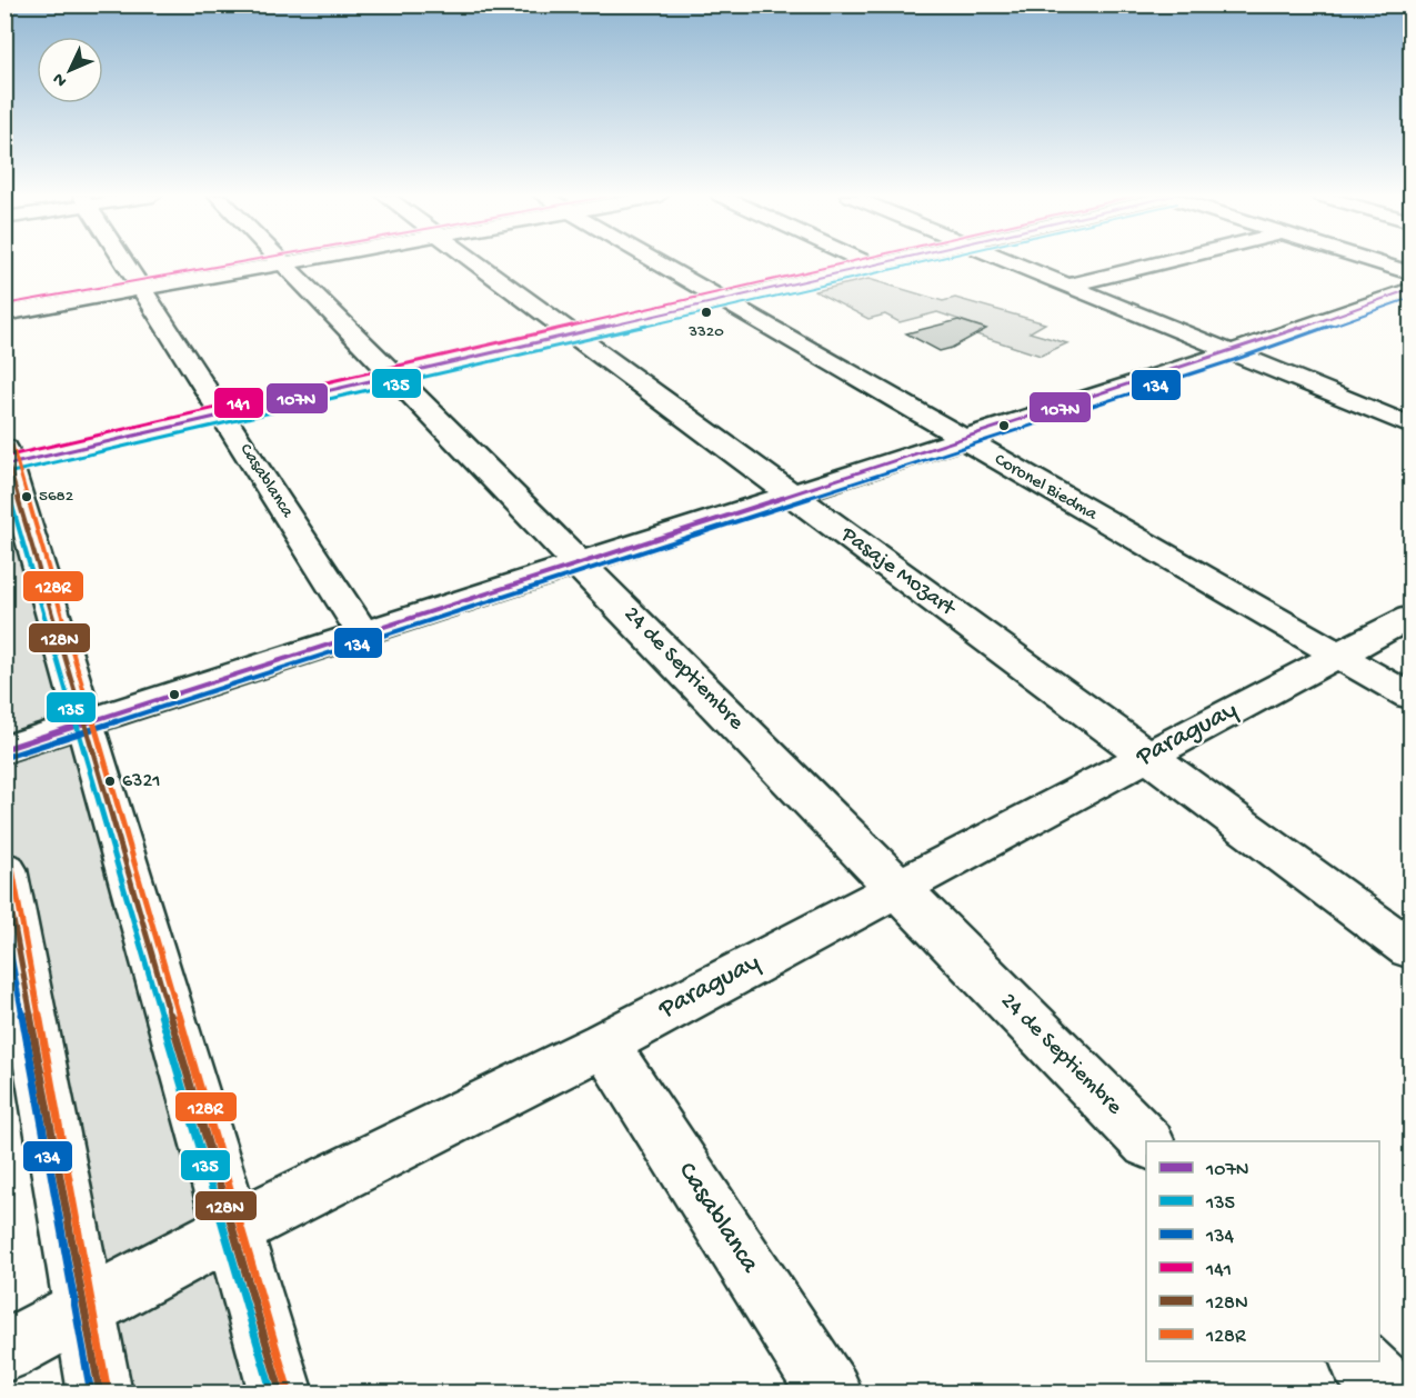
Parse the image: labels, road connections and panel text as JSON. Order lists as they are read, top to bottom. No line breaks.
{"streets":{"street":["Casablanca","Coronel Biedma","Pasaje Mozart","24 de Septiembre","Paraguay"]},"crossings":[["Casablanca","Paraguay"],["Coronel Biedma","Paraguay"],["Pasaje Mozart","Paraguay"],["24 de Septiembre","Paraguay"]],"places":["3320","5682","6321"],"lines":["transit line 107N","transit line 135","transit line 141","transit line 134","transit line 128R","transit line 128N"],"legend":["107N","135","134","141","128N","128R"],"north":"bottom left"}
